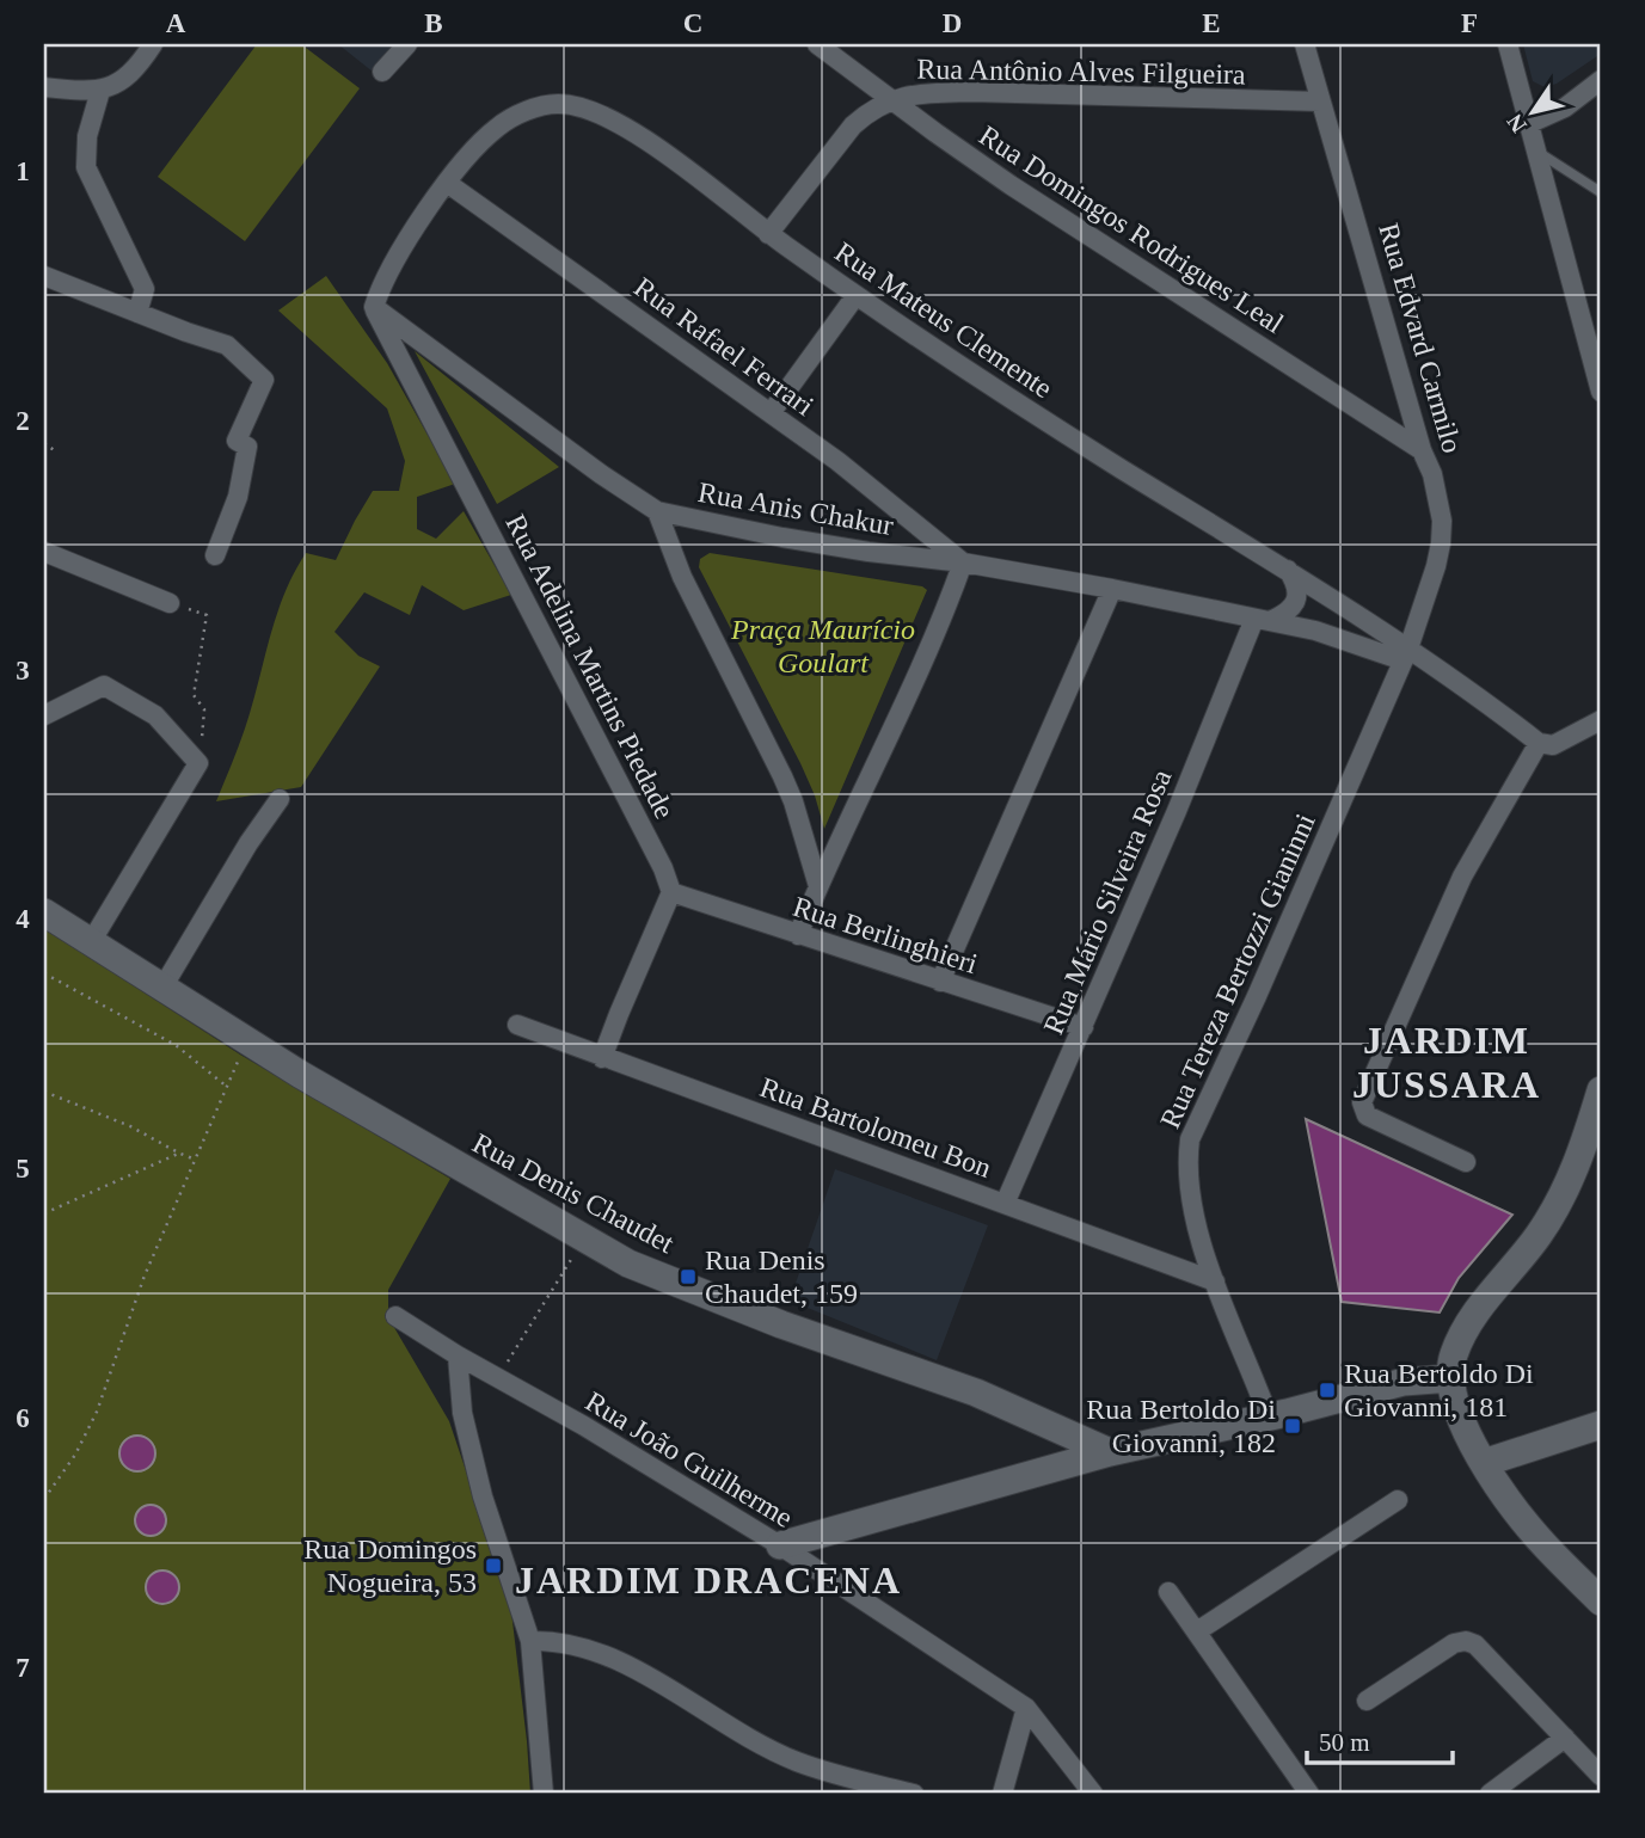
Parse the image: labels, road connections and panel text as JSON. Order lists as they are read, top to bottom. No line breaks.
{"streets":{"street":["Rua Antônio Alves Filgueira","Rua Domingos Rodrigues Leal","Rua Mateus Clemente","Rua Edvard Carmilo","Rua Rafael Ferrari","Rua Anis Chakur","Rua Adelina Martins Piedade","Rua Mário Silveira Rosa","Rua Berlinghieri","Rua Tereza Bertozzi Gianinni","Rua Bartolomeu Bon","Rua Denis Chaudet","Rua João Guilherme"]},"crossings":[["Rua Antônio Alves Filgueira","Rua Domingos Rodrigues Leal"],["Rua Antônio Alves Filgueira","Rua Edvard Carmilo"],["Rua Domingos Rodrigues Leal","Rua Edvard Carmilo"],["Rua Mateus Clemente","Rua Edvard Carmilo"],["Rua Mateus Clemente","Rua Rafael Ferrari"],["Rua Mateus Clemente","Rua Anis Chakur"],["Rua Mateus Clemente","Rua Adelina Martins Piedade"],["Rua Mateus Clemente","Rua Tereza Bertozzi Gianinni"],["Rua Edvard Carmilo","Rua Anis Chakur"],["Rua Edvard Carmilo","Rua Tereza Bertozzi Gianinni"],["Rua Rafael Ferrari","Rua Anis Chakur"],["Rua Anis Chakur","Rua Adelina Martins Piedade"],["Rua Anis Chakur","Rua Mário Silveira Rosa"],["Rua Anis Chakur","Rua Tereza Bertozzi Gianinni"],["Rua Adelina Martins Piedade","Rua Berlinghieri"],["Rua Mário Silveira Rosa","Rua Berlinghieri"],["Rua Mário Silveira Rosa","Rua Bartolomeu Bon"],["Rua Tereza Bertozzi Gianinni","Rua Bartolomeu Bon"]],"districts":["JARDIM JUSSARA","JARDIM DRACENA"],"parks":["Praça Maurício Goulart"],"places":{"transit":["Rua Denis Chaudet, 159","Rua Bertoldo Di Giovanni, 181","Rua Bertoldo Di Giovanni, 182","Rua Domingos Nogueira, 53"]},"scale_bar":"50 m","north":"bottom left","grid":{"columns":["A","B","C","D","E","F"],"rows":["1","2","3","4","5","6","7"]}}
